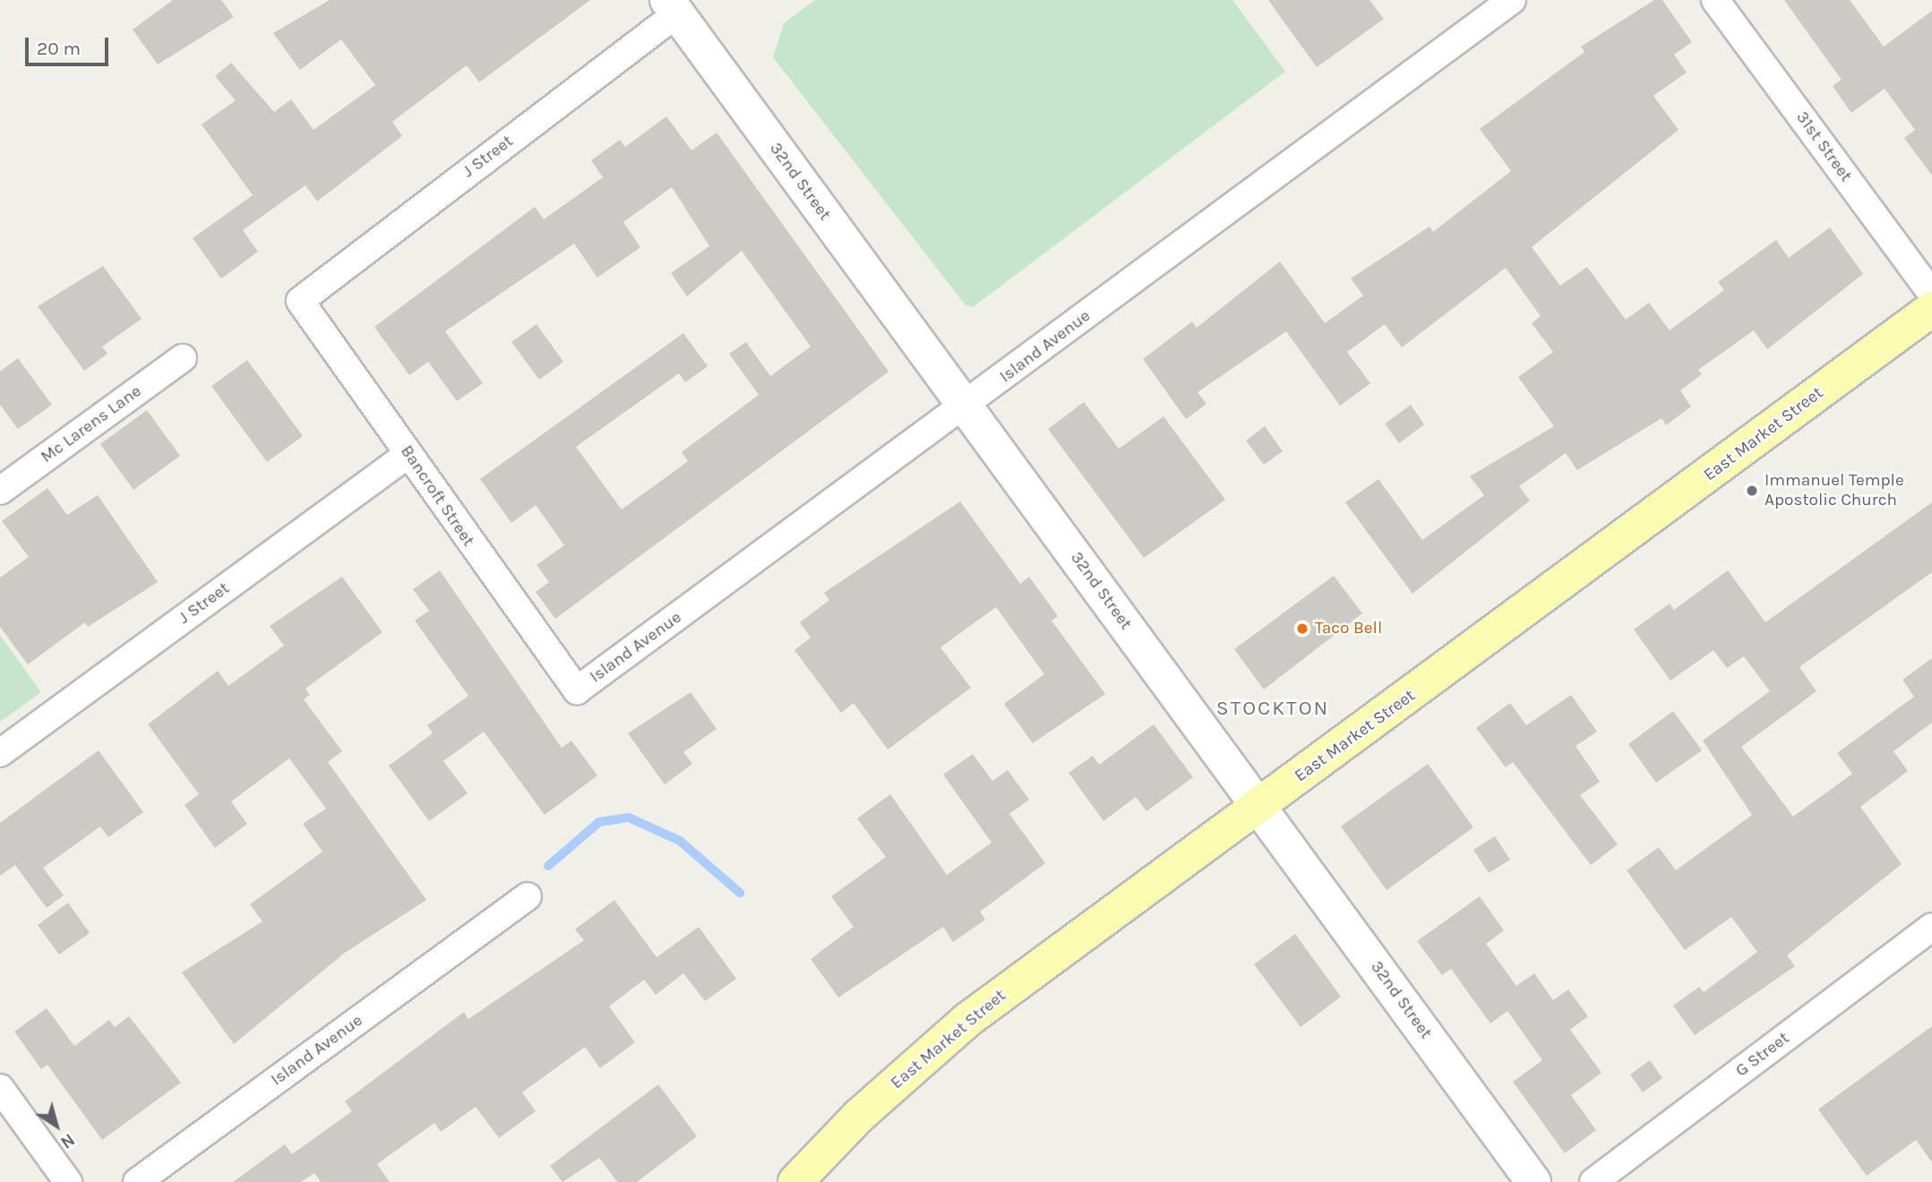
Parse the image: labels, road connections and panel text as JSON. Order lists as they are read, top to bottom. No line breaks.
{"streets":{"main road":["32nd Street","East Market Street"],"street":["31st Street","J Street","Island Avenue","Mc Larens Lane","Bancroft Street","G Street"]},"crossings":[["J Street","32nd Street"],["J Street","Bancroft Street"],["32nd Street","Island Avenue"],["32nd Street","East Market Street"],["Island Avenue","Bancroft Street"]],"districts":["STOCKTON"],"places":["Immanuel Temple Apostolic Church","Taco Bell"],"scale_bar":"20 m","north":"bottom right"}
